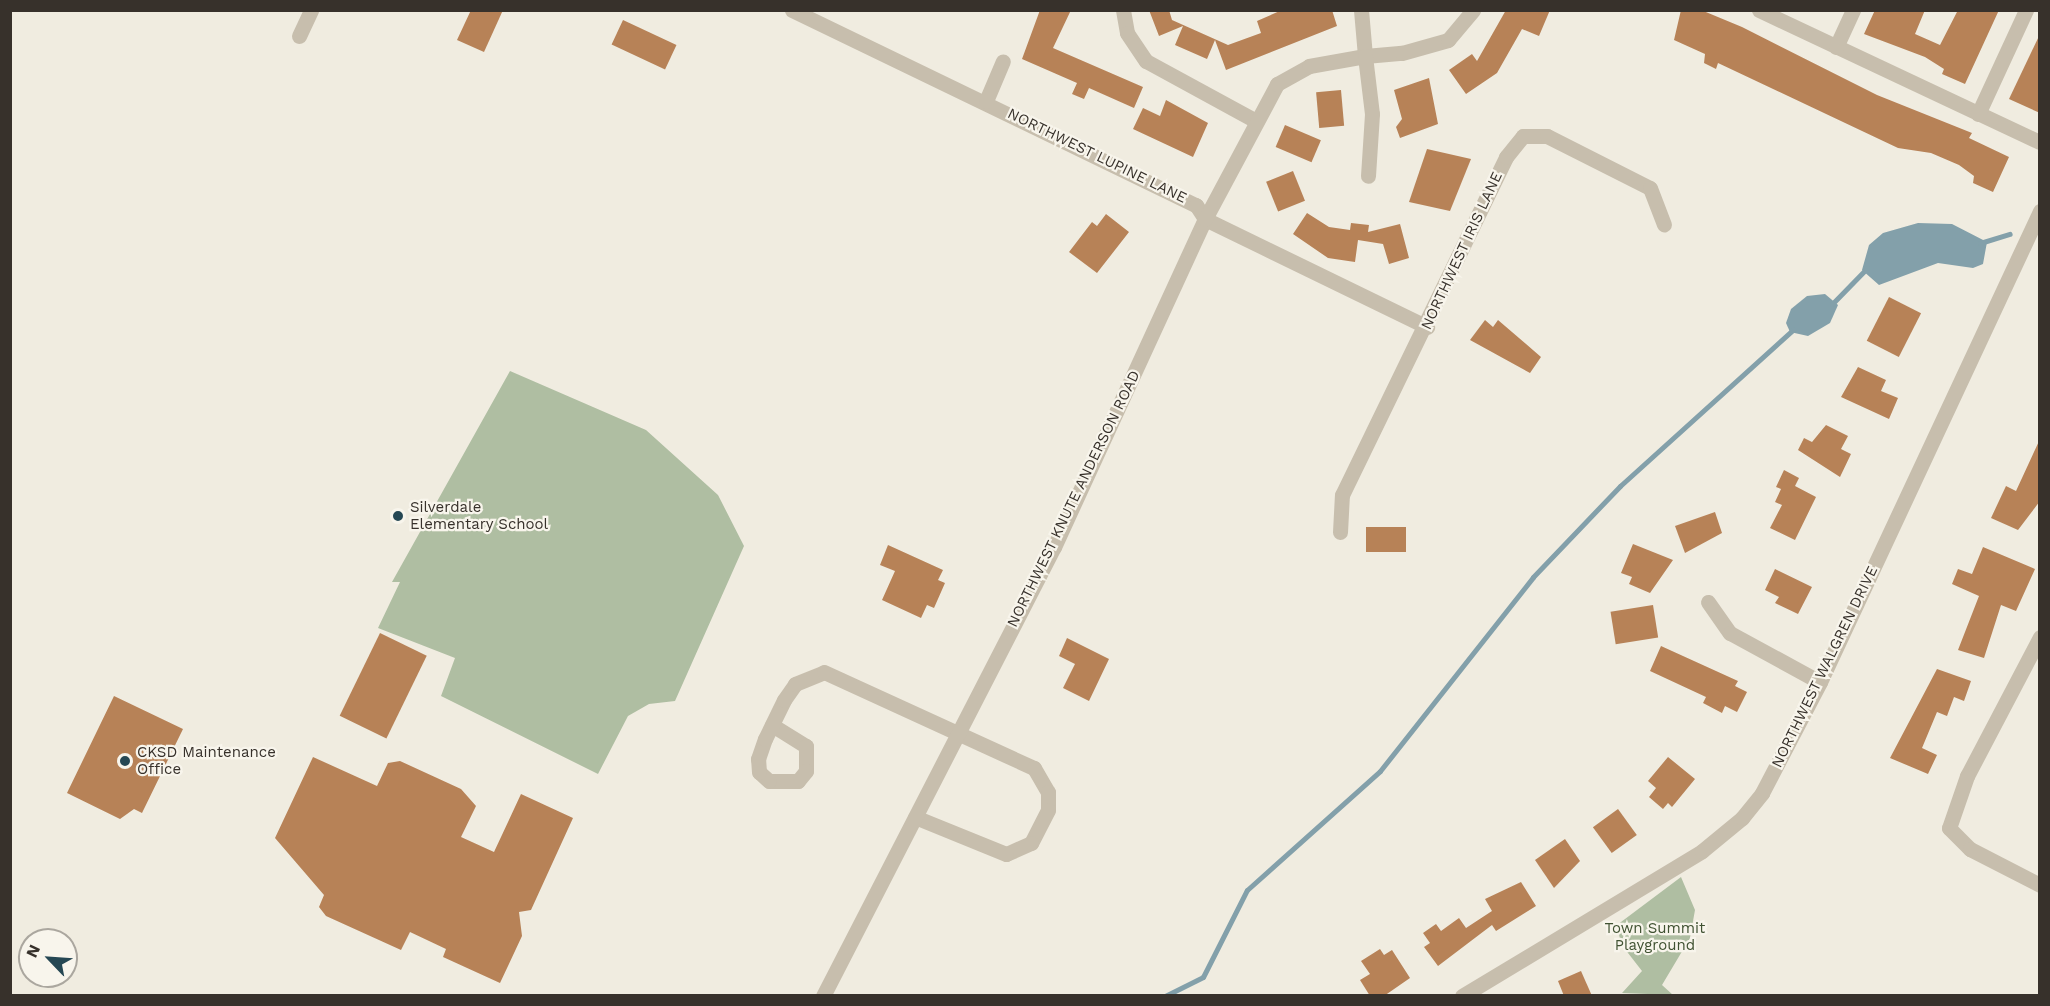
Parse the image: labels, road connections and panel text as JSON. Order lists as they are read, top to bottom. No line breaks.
{"streets":{"street":["NORTHWEST LUPINE LANE","NORTHWEST IRIS LANE","NORTHWEST KNUTE ANDERSON ROAD","NORTHWEST WALGREN DRIVE"]},"crossings":[["NORTHWEST LUPINE LANE","NORTHWEST IRIS LANE"],["NORTHWEST LUPINE LANE","NORTHWEST KNUTE ANDERSON ROAD"]],"parks":["Town Summit Playground"],"places":["Silverdale Elementary School","CKSD Maintenance Office"],"north":"top left"}
